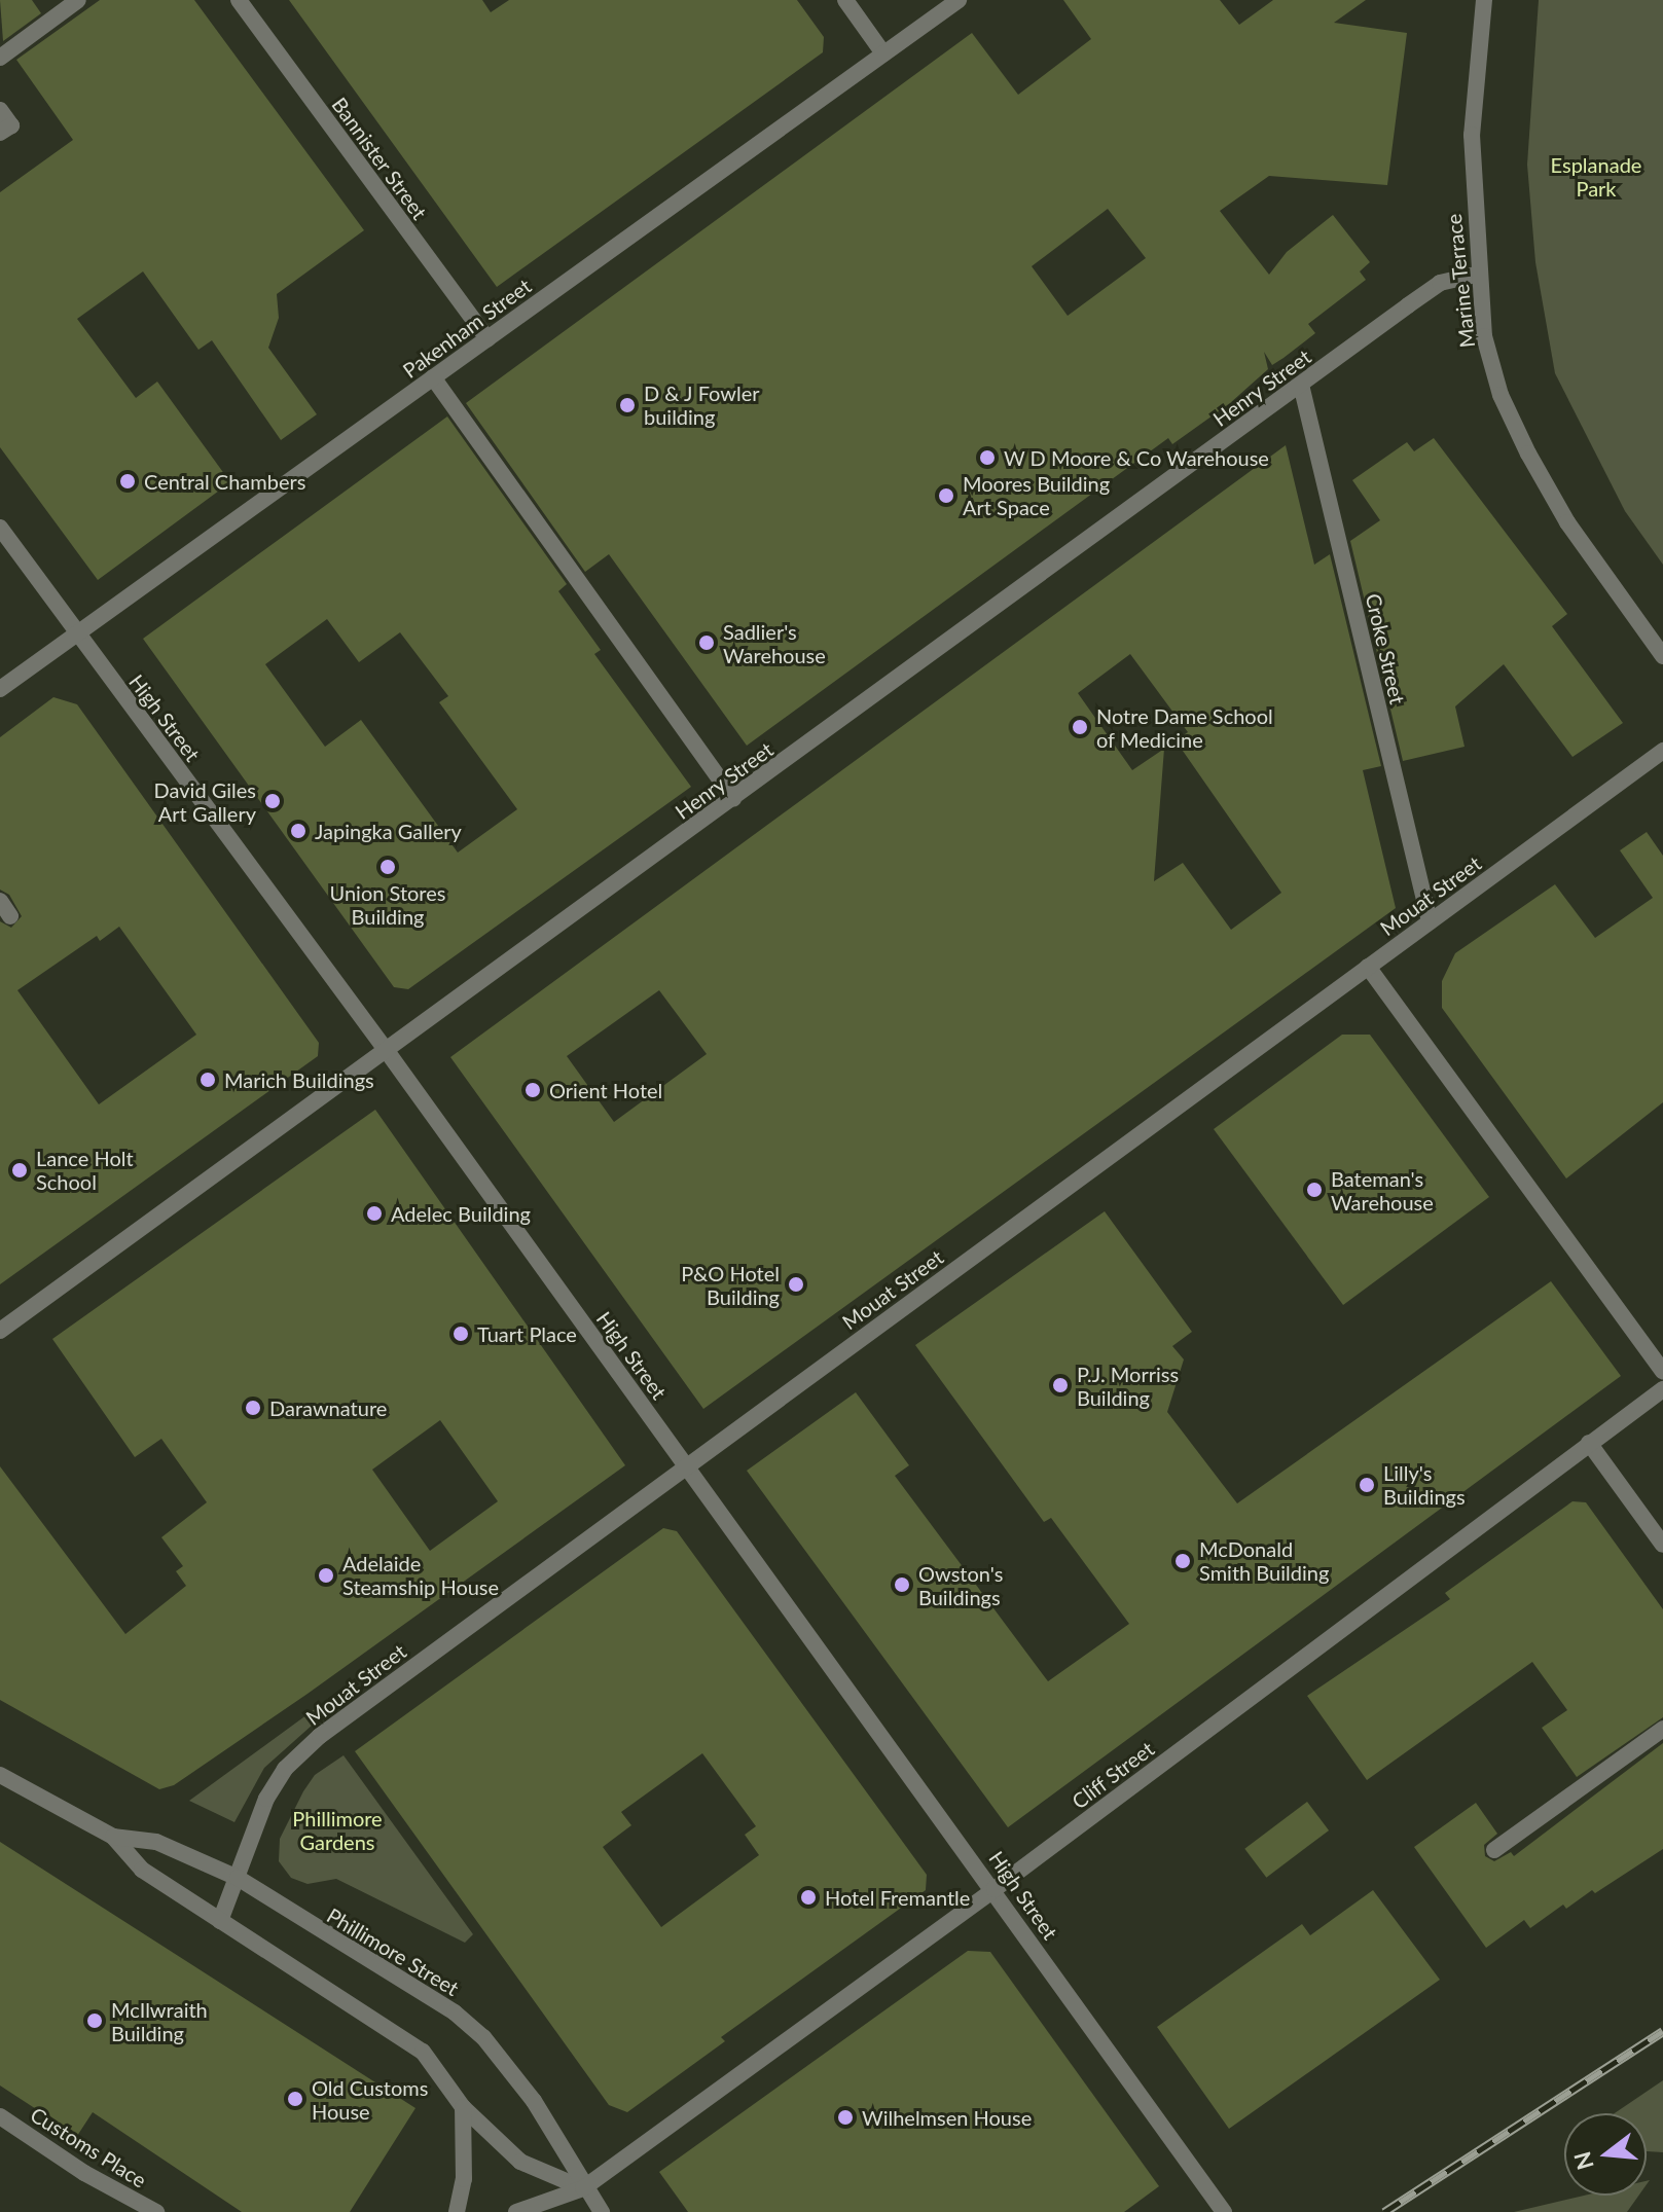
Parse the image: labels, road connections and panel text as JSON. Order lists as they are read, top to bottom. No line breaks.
{"streets":{"street":["Bannister Street","Marine Terrace","Pakenham Street","Henry Street","Croke Street","High Street","Mouat Street","Cliff Street","Phillimore Street","Customs Place"]},"crossings":[["Bannister Street","Pakenham Street"],["Marine Terrace","Henry Street"],["Pakenham Street","High Street"],["Henry Street","Croke Street"],["Henry Street","High Street"],["Croke Street","Mouat Street"],["High Street","Mouat Street"],["High Street","Cliff Street"],["Mouat Street","Phillimore Street"],["Cliff Street","Phillimore Street"]],"parks":["Esplanade Park","Phillimore Gardens"],"places":["D & J Fowler building","W D Moore & Co Warehouse","Central Chambers","Moores Building Art Space","Sadlier's Warehouse","Notre Dame School of Medicine","David Giles Art Gallery","Japingka Gallery","Union Stores Building","Marich Buildings","Orient Hotel","Lance Holt School","Bateman's Warehouse","Adelec Building","P&O Hotel Building","Tuart Place","P.J. Morriss Building","Darawnature","Lilly's Buildings","McDonald Smith Building","Adelaide Steamship House","Owston's Buildings","Hotel Fremantle","McIlwraith Building","Old Customs House","Wilhelmsen House"],"north":"left"}
